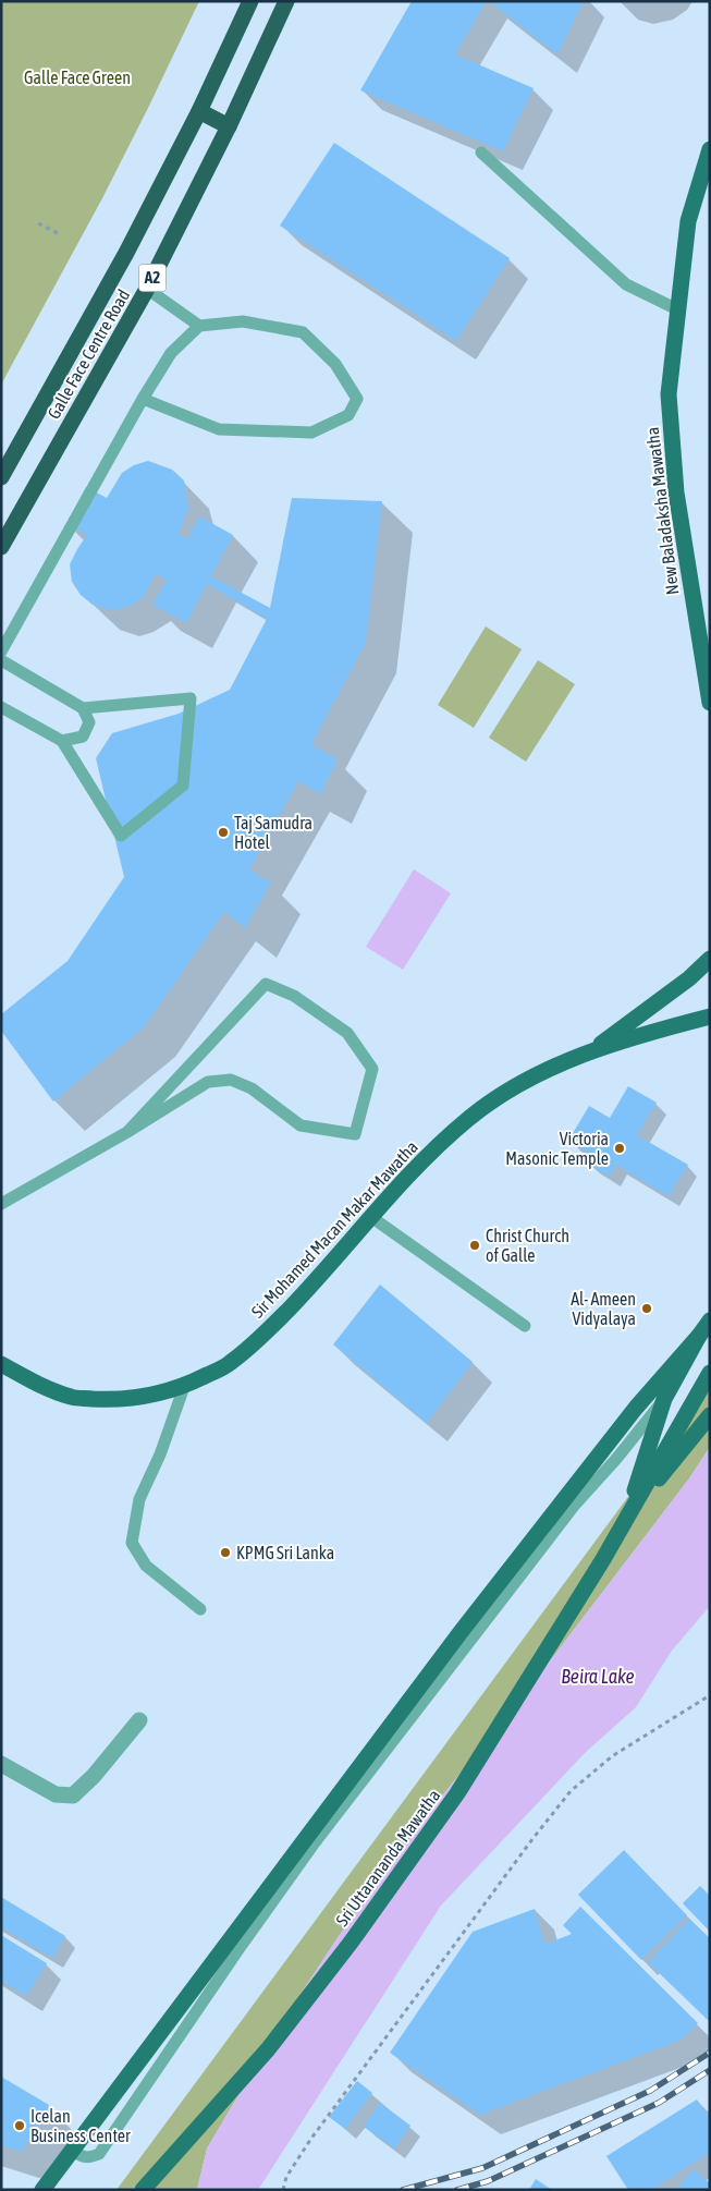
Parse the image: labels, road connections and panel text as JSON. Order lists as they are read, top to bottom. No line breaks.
{"streets":{"highway":["A2","Galle Face Centre Road"],"main road":["New Baladaksha Mawatha","Sir Mohamed Macan Makar Mawatha","Sri Uttarananda Mawatha"]},"water":["Beira Lake"],"parks":["Galle Face Green"],"places":["Taj Samudra Hotel","Victoria Masonic Temple","Christ Church of Galle","Al- Ameen Vidyalaya","KPMG Sri Lanka","Icelan Business Center"]}
